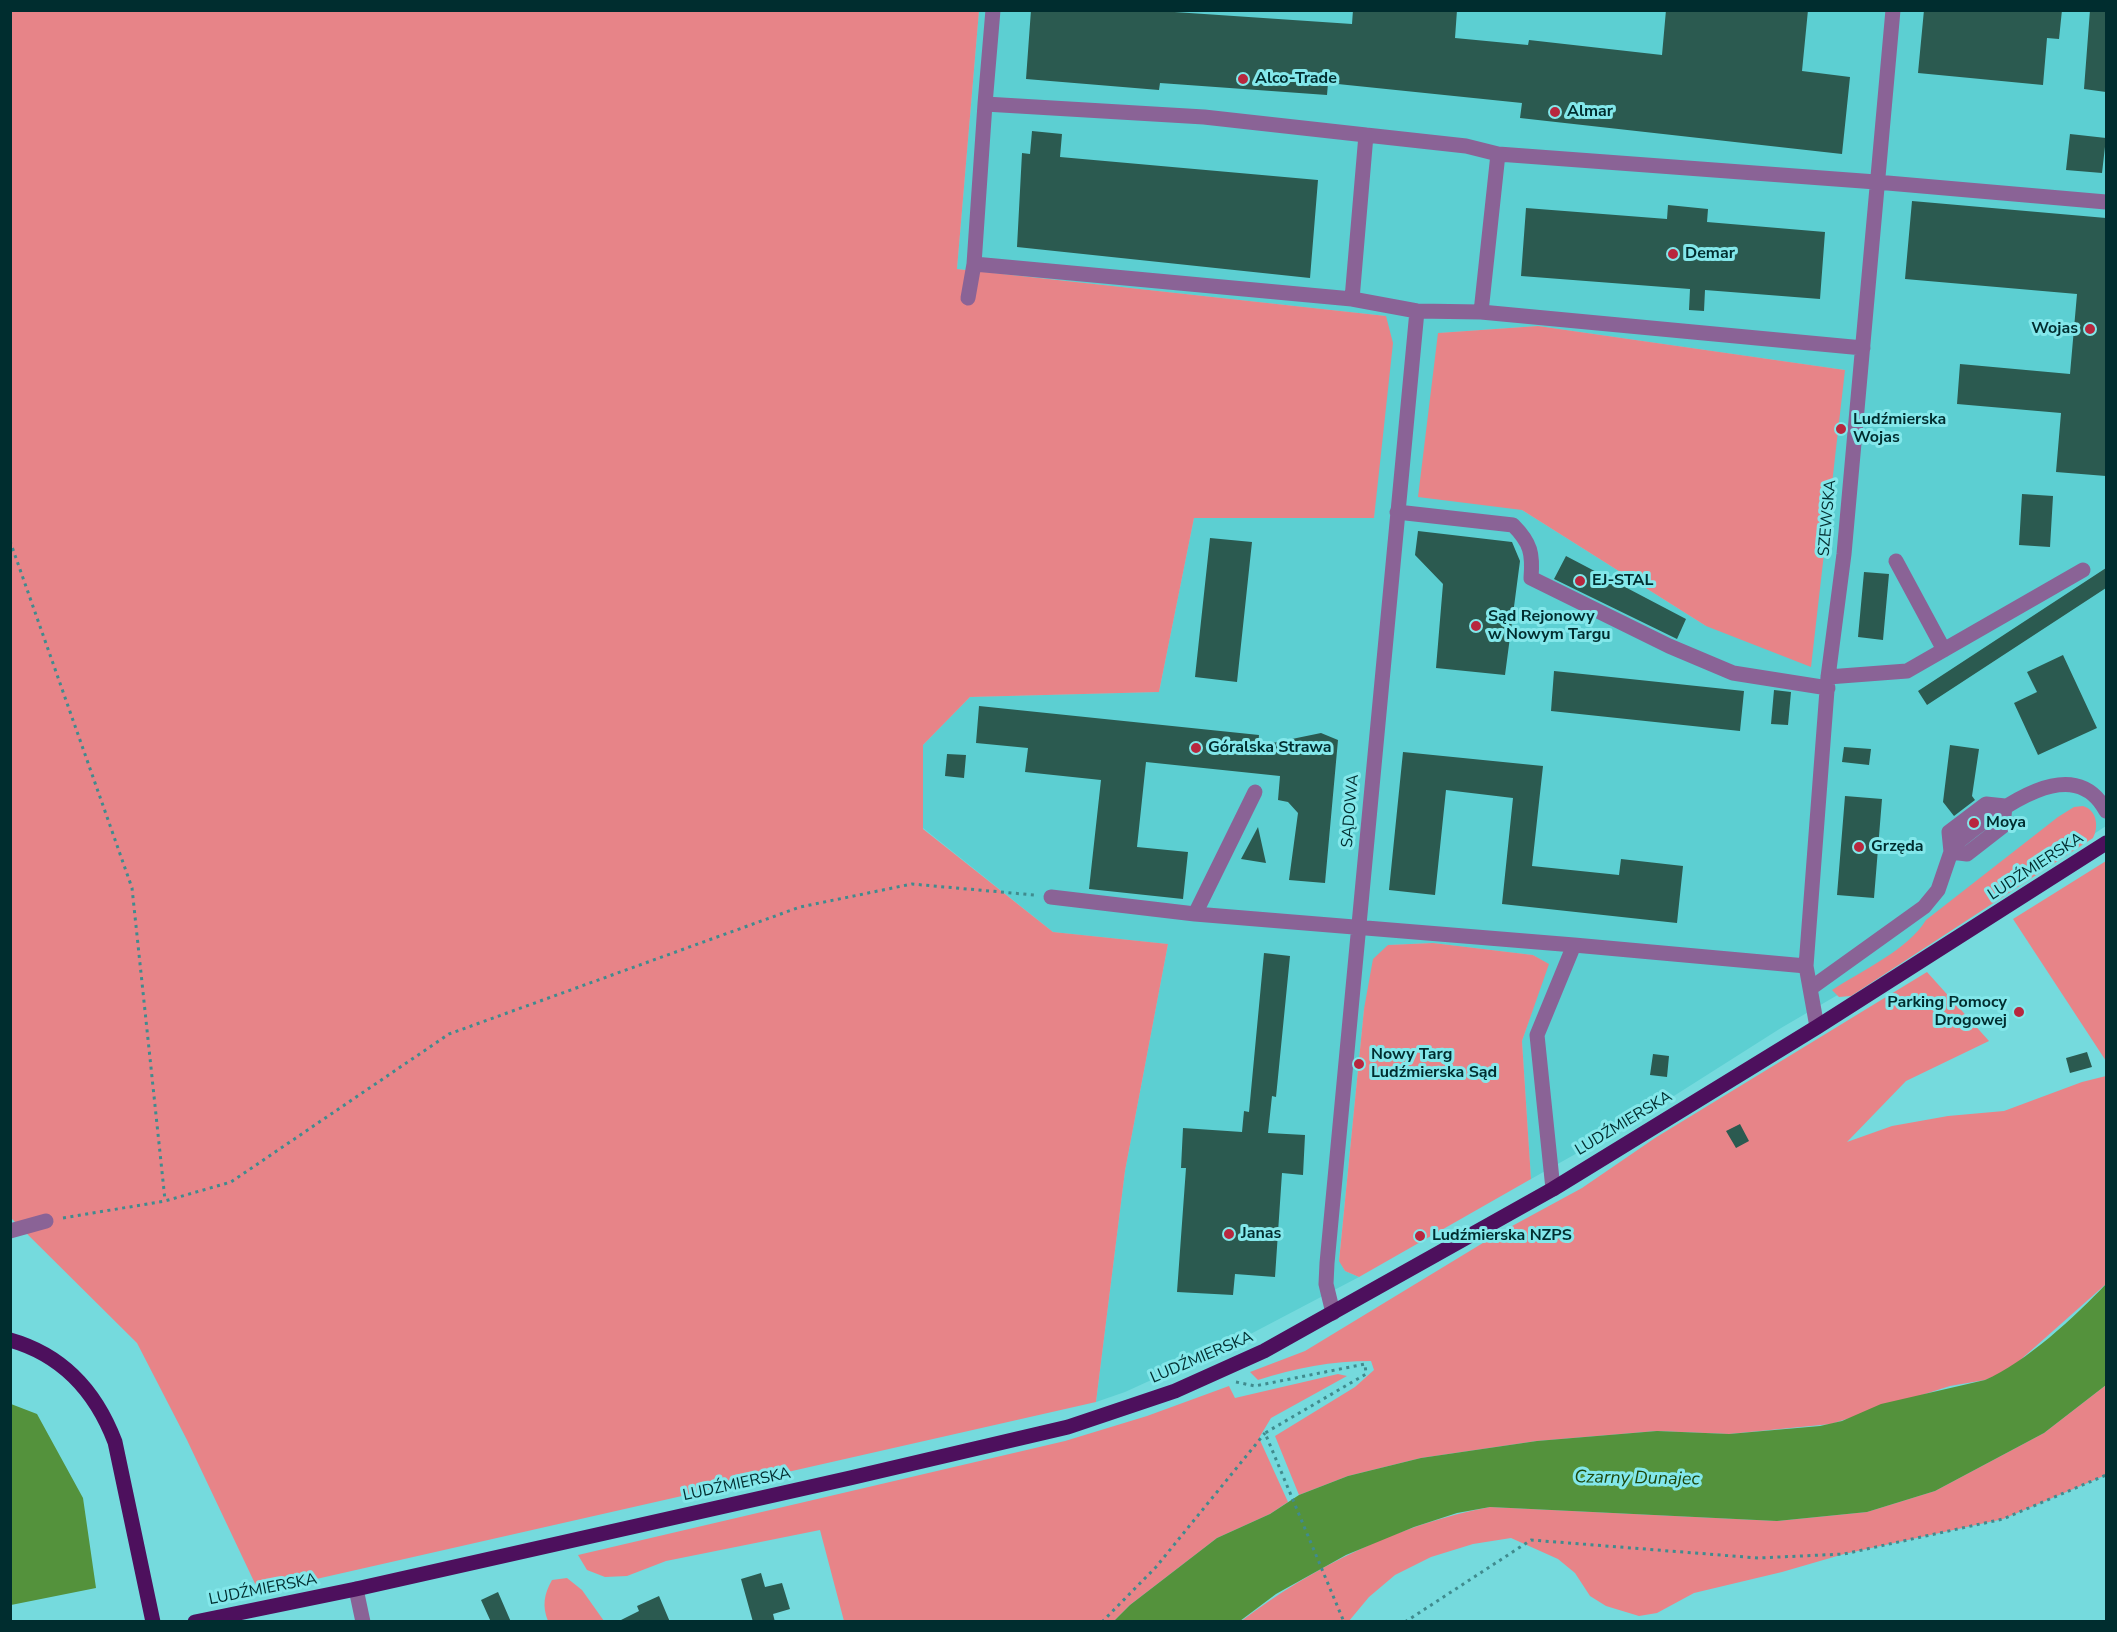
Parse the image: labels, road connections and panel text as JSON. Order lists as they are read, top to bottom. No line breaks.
{"streets":{"main road":["LUDŹMIERSKA"],"street":["SZEWSKA","SĄDOWA"]},"crossings":[["SZEWSKA","LUDŹMIERSKA"],["SĄDOWA","LUDŹMIERSKA"]],"water":["Czarny Dunajec"],"places":["Alco-Trade","Almar","Demar","Wojas","Ludźmierska Wojas","EJ-STAL","Sąd Rejonowy w Nowym Targu","Góralska Strawa","Moya","Grzęda","Parking Pomocy Drogowej","Nowy Targ Ludźmierska Sąd","Janas","Ludźmierska NZPS"]}
